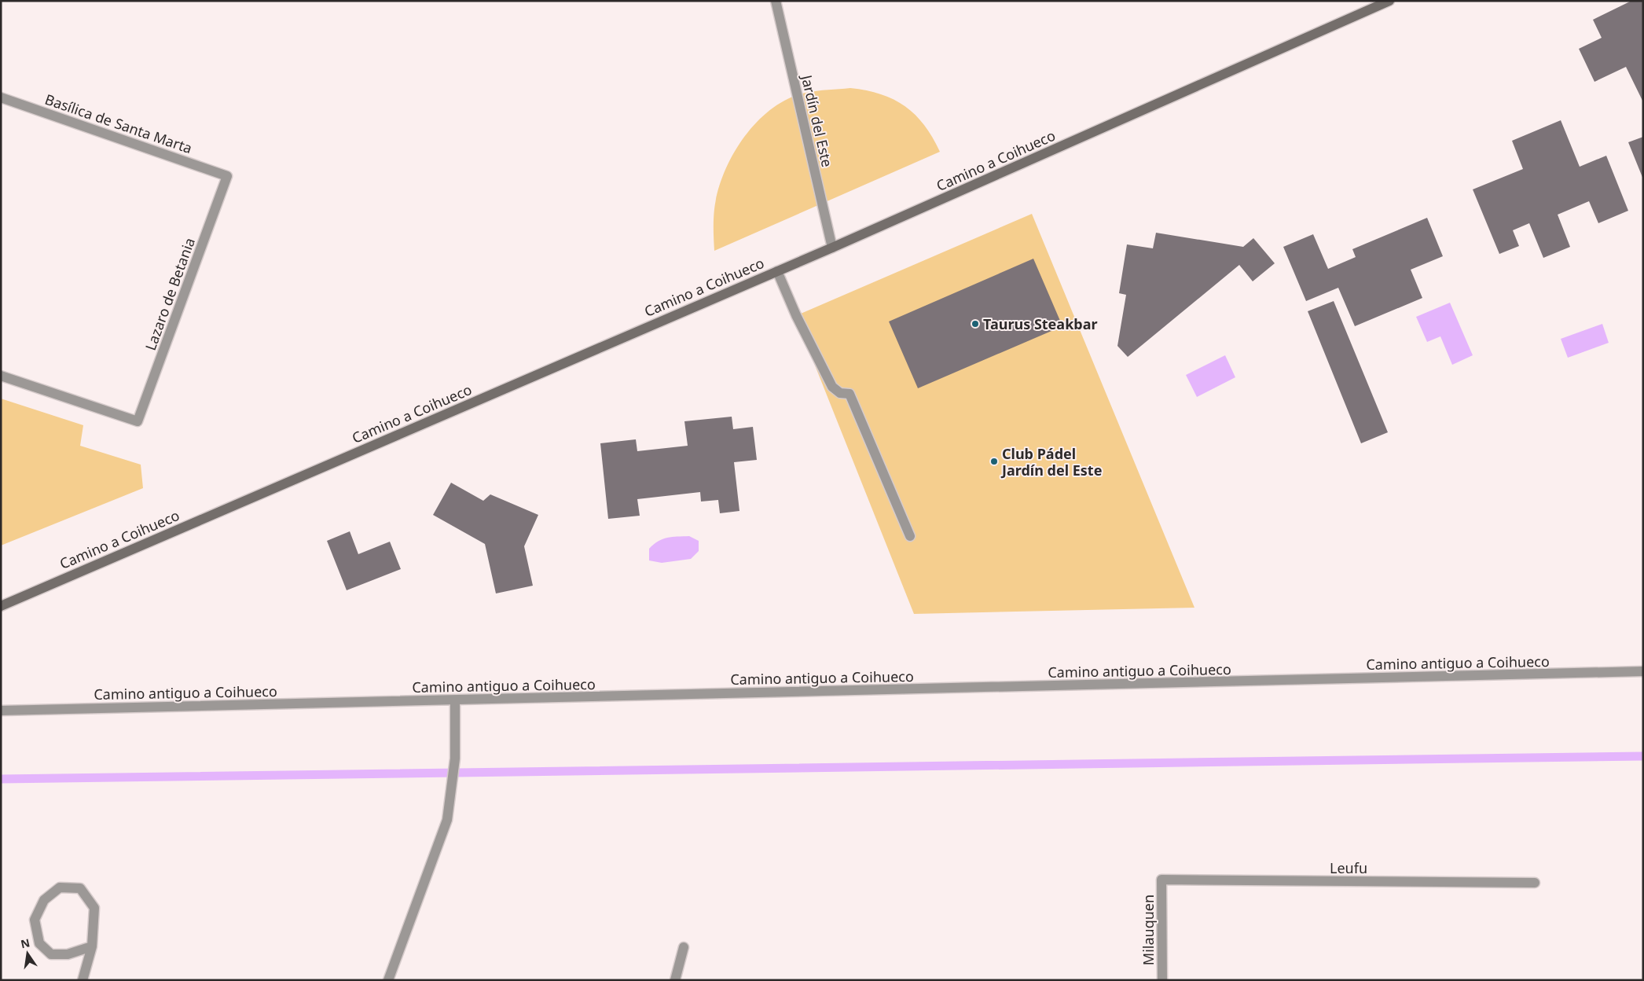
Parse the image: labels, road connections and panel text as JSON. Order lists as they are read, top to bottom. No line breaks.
{"streets":{"main road":["Camino a Coihueco"],"street":["Jardín del Este","Basílica de Santa Marta","Lazaro de Betania","Camino antiguo a Coihueco","Leufu","Milauquen"]},"crossings":[["Jardín del Este","Camino a Coihueco"],["Basílica de Santa Marta","Lazaro de Betania"],["Leufu","Milauquen"]],"places":["Taurus Steakbar","Club Pádel Jardín del Este"],"north":"top"}
